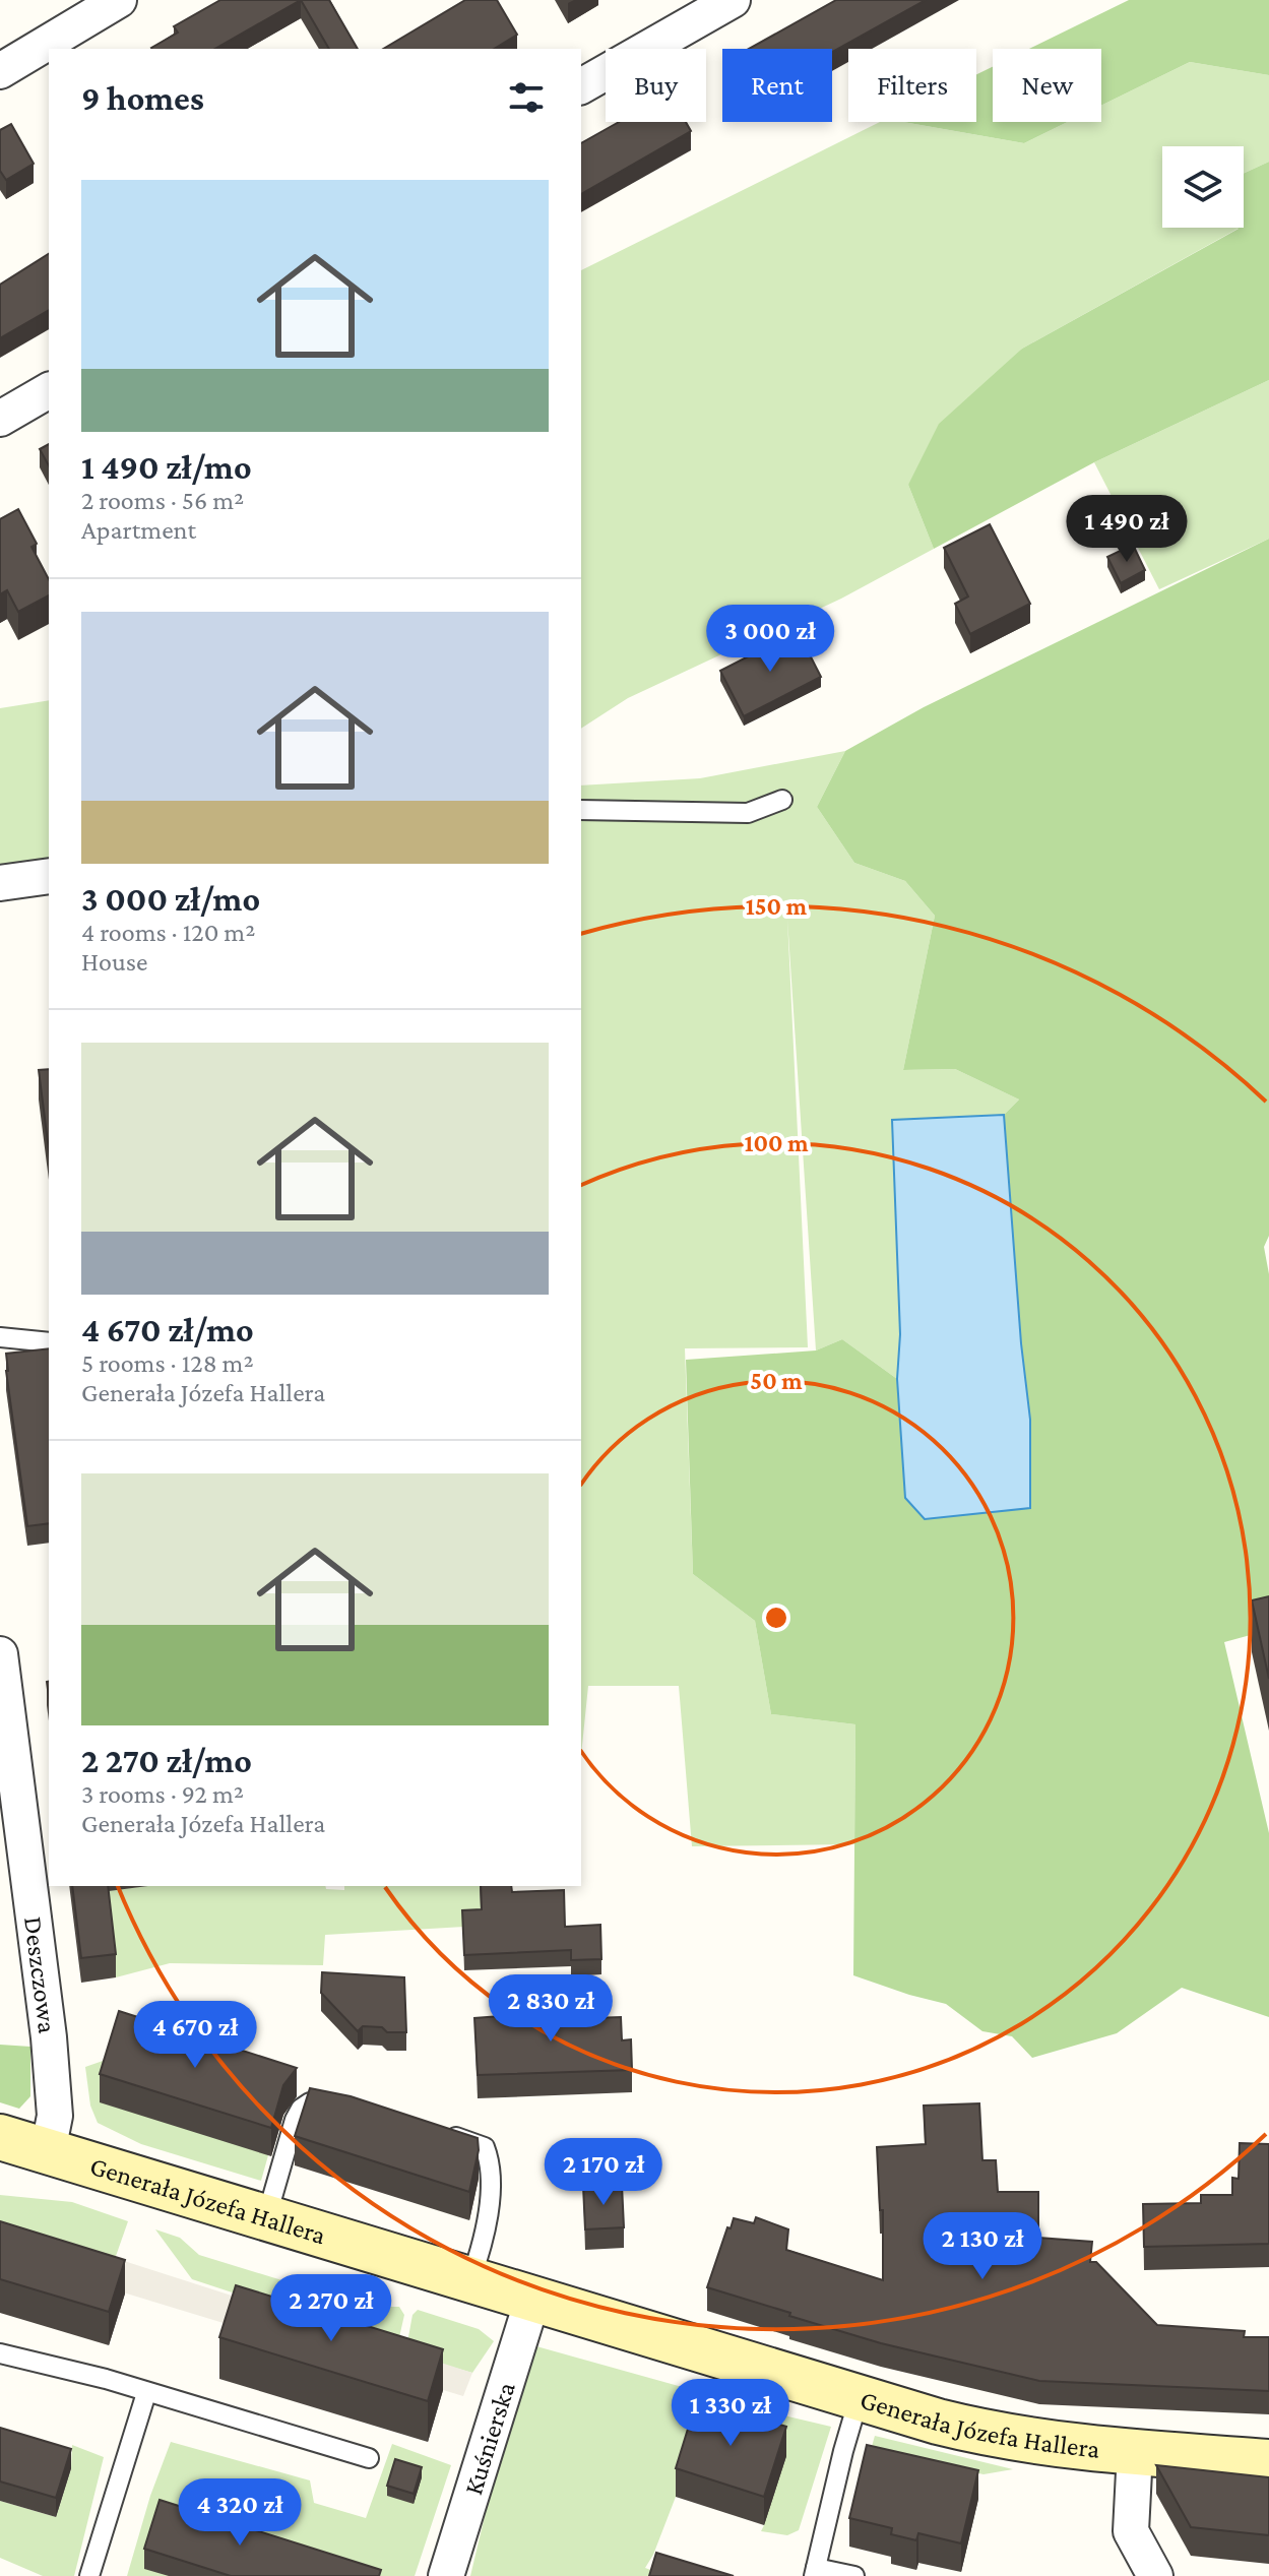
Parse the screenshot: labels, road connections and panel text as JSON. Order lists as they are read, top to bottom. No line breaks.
{"streets":{"street":["Deszczowa","Generała Józefa Hallera","Kuśnierska"]},"crossings":[["Deszczowa","Generała Józefa Hallera"],["Generała Józefa Hallera","Kuśnierska"]],"page":{"chip":["Buy","Rent","Filters","New"],"heading":"9 homes","list":[{"name":"1 490 zł/mo","note":"2 rooms · 56 m² · Apartment"},{"name":"3 000 zł/mo","note":"4 rooms · 120 m² · House"},{"name":"4 670 zł/mo","note":"5 rooms · 128 m² · Generała Józefa Hallera"},{"name":"2 270 zł/mo","note":"3 rooms · 92 m² · Generała Józefa Hallera"}],"price":["1 490 zł","3 000 zł","2 830 zł","4 670 zł","2 170 zł","2 130 zł","2 270 zł","1 330 zł","4 320 zł"]},"rings":["150 m","100 m","50 m"]}
